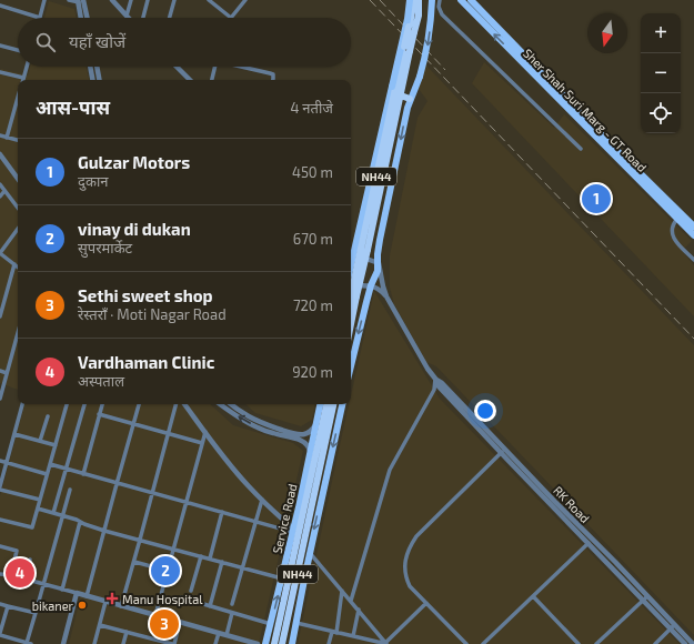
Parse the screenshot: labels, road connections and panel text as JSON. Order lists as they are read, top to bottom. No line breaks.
{"streets":{"highway":["NH44"],"main road":["Sher Shah Suri Marg - GT Road","Service Road"],"street":["RK Road"]},"places":{"health":["Manu Hospital"],"other":["bikaner"]},"north":"bottom","page":{"map_buttons":["+","−"],"search":"यहाँ खोजें","heading":["आस-पास","4 नतीजे"],"list":[{"mark":"1","name":"Gulzar Motors","note":"दुकान","value":"450 m"},{"mark":"2","name":"vinay di dukan","note":"सुपरमार्केट","value":"670 m"},{"mark":"3","name":"Sethi sweet shop","note":"रेस्तराँ · Moti Nagar Road","value":"720 m"},{"mark":"4","name":"Vardhaman Clinic","note":"अस्पताल","value":"920 m"}],"pins":["1","2","4","3"]}}
